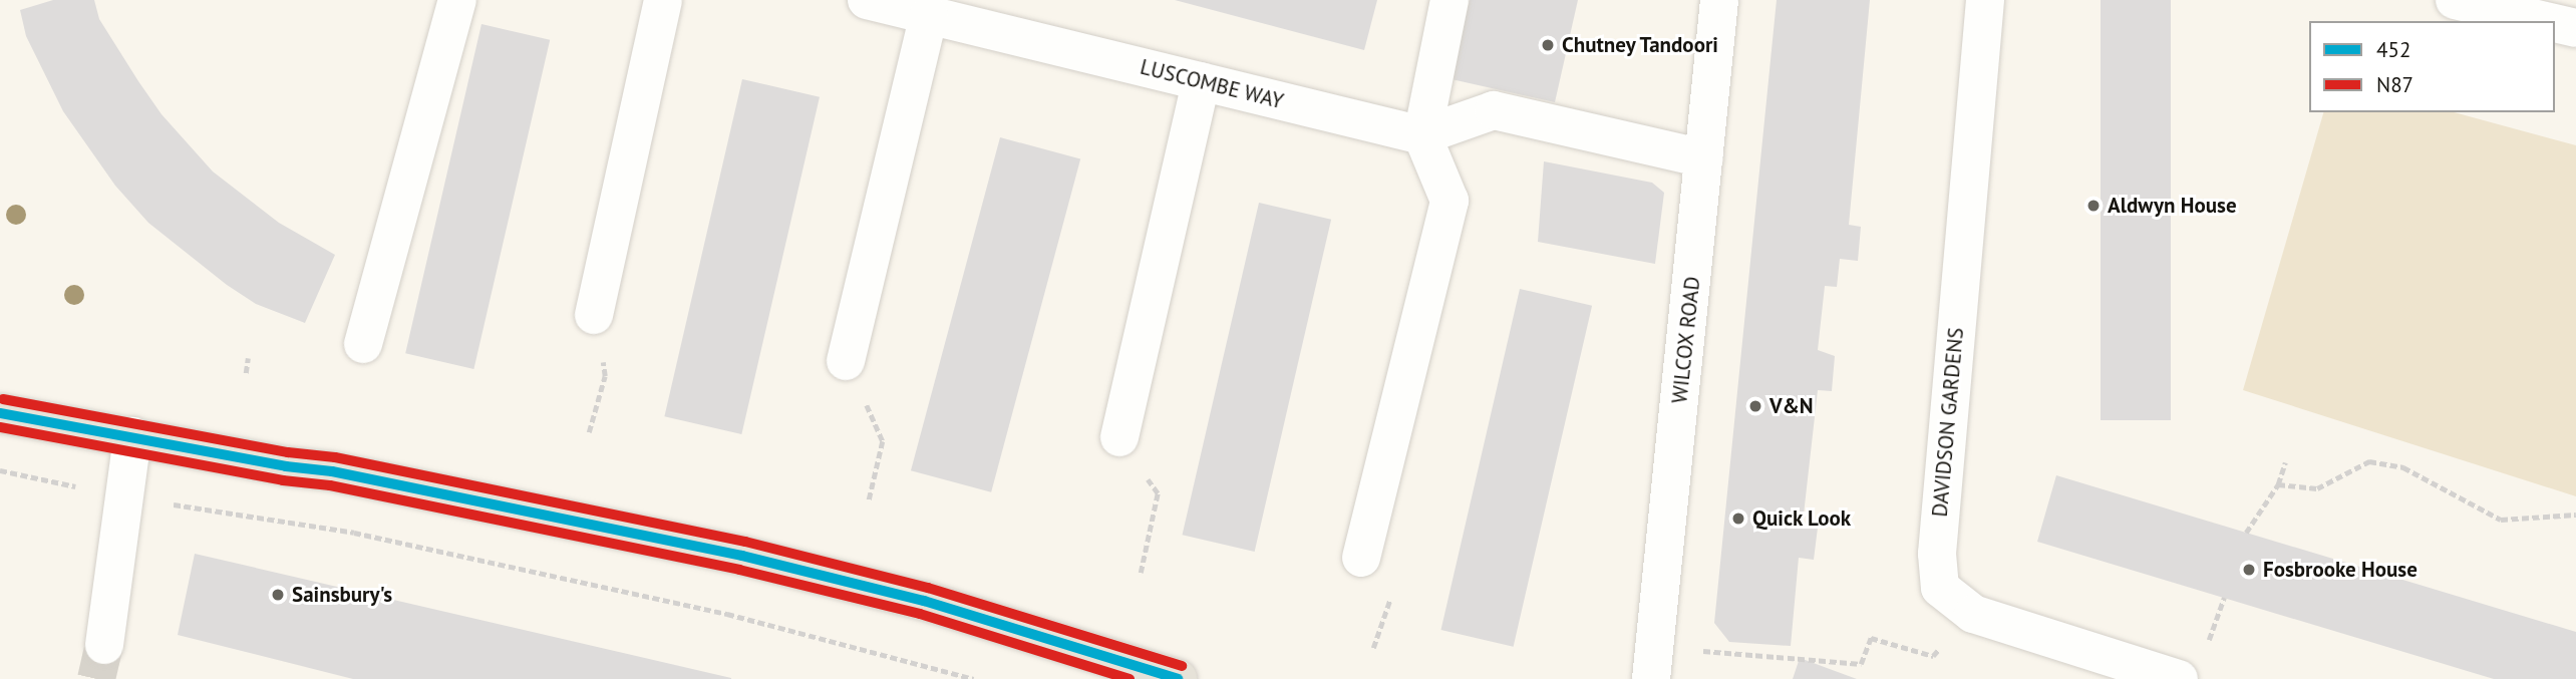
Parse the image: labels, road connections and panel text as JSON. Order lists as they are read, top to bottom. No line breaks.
{"streets":{"street":["LUSCOMBE WAY","WILCOX ROAD","DAVIDSON GARDENS"]},"places":["Chutney Tandoori","Aldwyn House","V&N","Quick Look","Fosbrooke House","Sainsbury's"],"lines":["transit line 452","transit line N87"],"legend":["452","N87"]}
